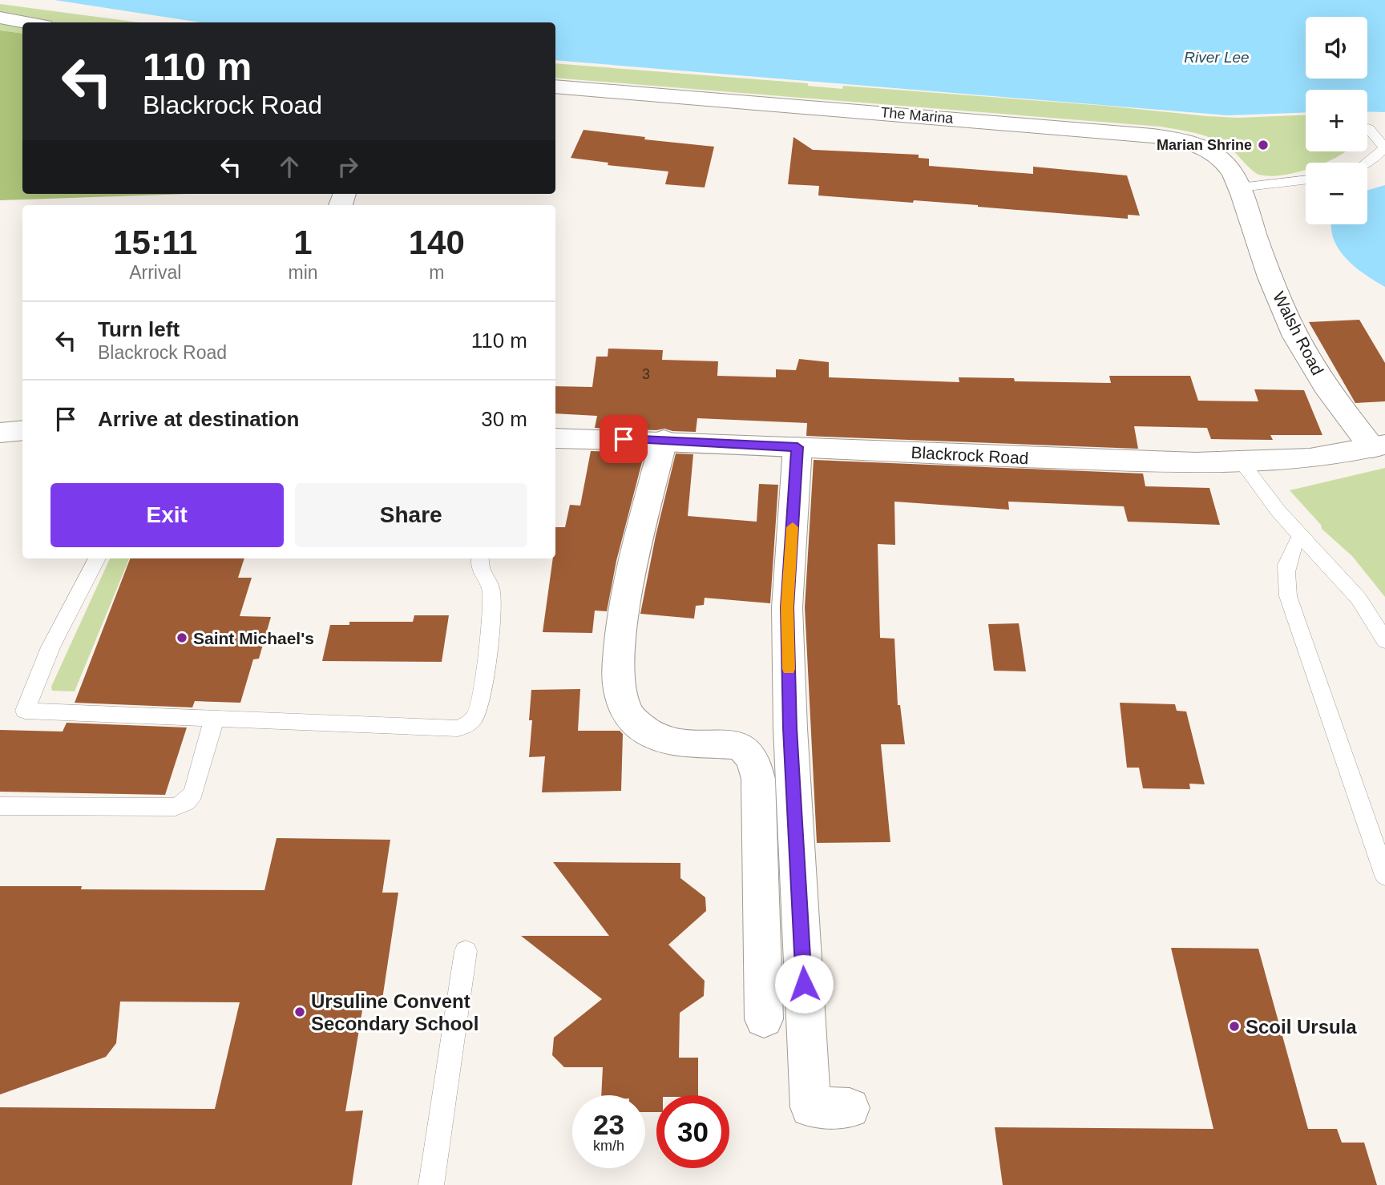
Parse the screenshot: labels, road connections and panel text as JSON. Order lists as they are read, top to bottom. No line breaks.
{"streets":{"street":["The Marina","Walsh Road","Blackrock Road"]},"crossings":[["The Marina","Walsh Road"],["Walsh Road","Blackrock Road"]],"water":["River Lee"],"places":["Marian Shrine","Saint Michael's","Ursuline Convent Secondary School","Scoil Ursula"],"house_numbers":["3"],"page":{"map_buttons":["+","−"],"turn":["110 m","Blackrock Road"],"eta":["15:11","Arrival","1","min","140","m"],"list":[{"name":"Turn left","note":"Blackrock Road","value":"110 m"},{"name":"Arrive at destination","value":"30 m"}],"buttons":["Exit","Share"],"speed":"23 km/h","limit":"30"}}
